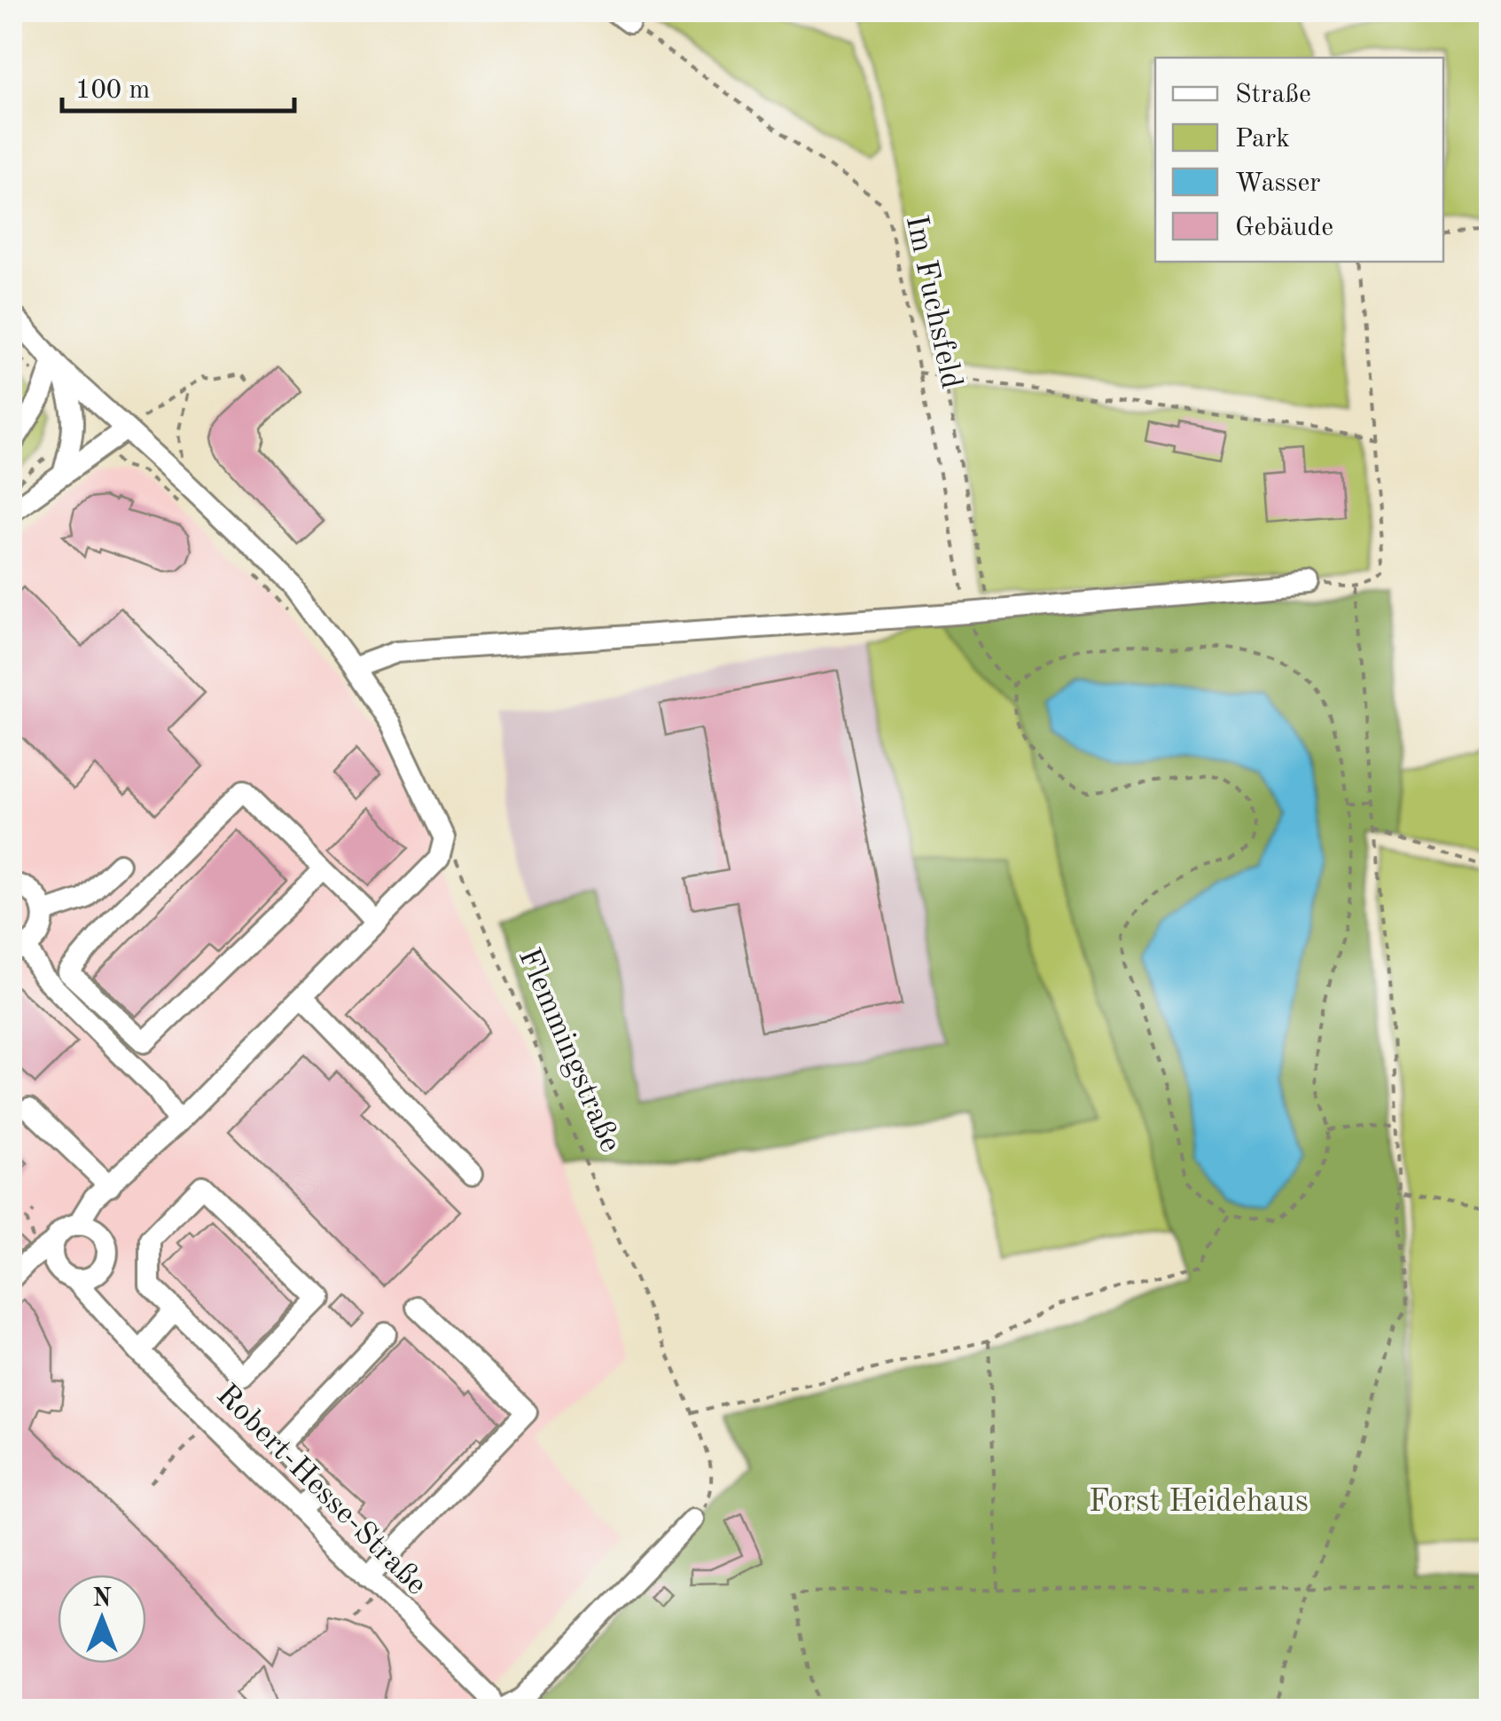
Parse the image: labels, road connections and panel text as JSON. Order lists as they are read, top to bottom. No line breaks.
{"streets":{"street":["Robert-Hesse-Straße"],"path":["Im Fuchsfeld","Flemmingstraße"]},"parks":["Forst Heidehaus"],"legend":["Straße","Park","Wasser","Gebäude"],"scale_bar":"100 m","north":"top"}
